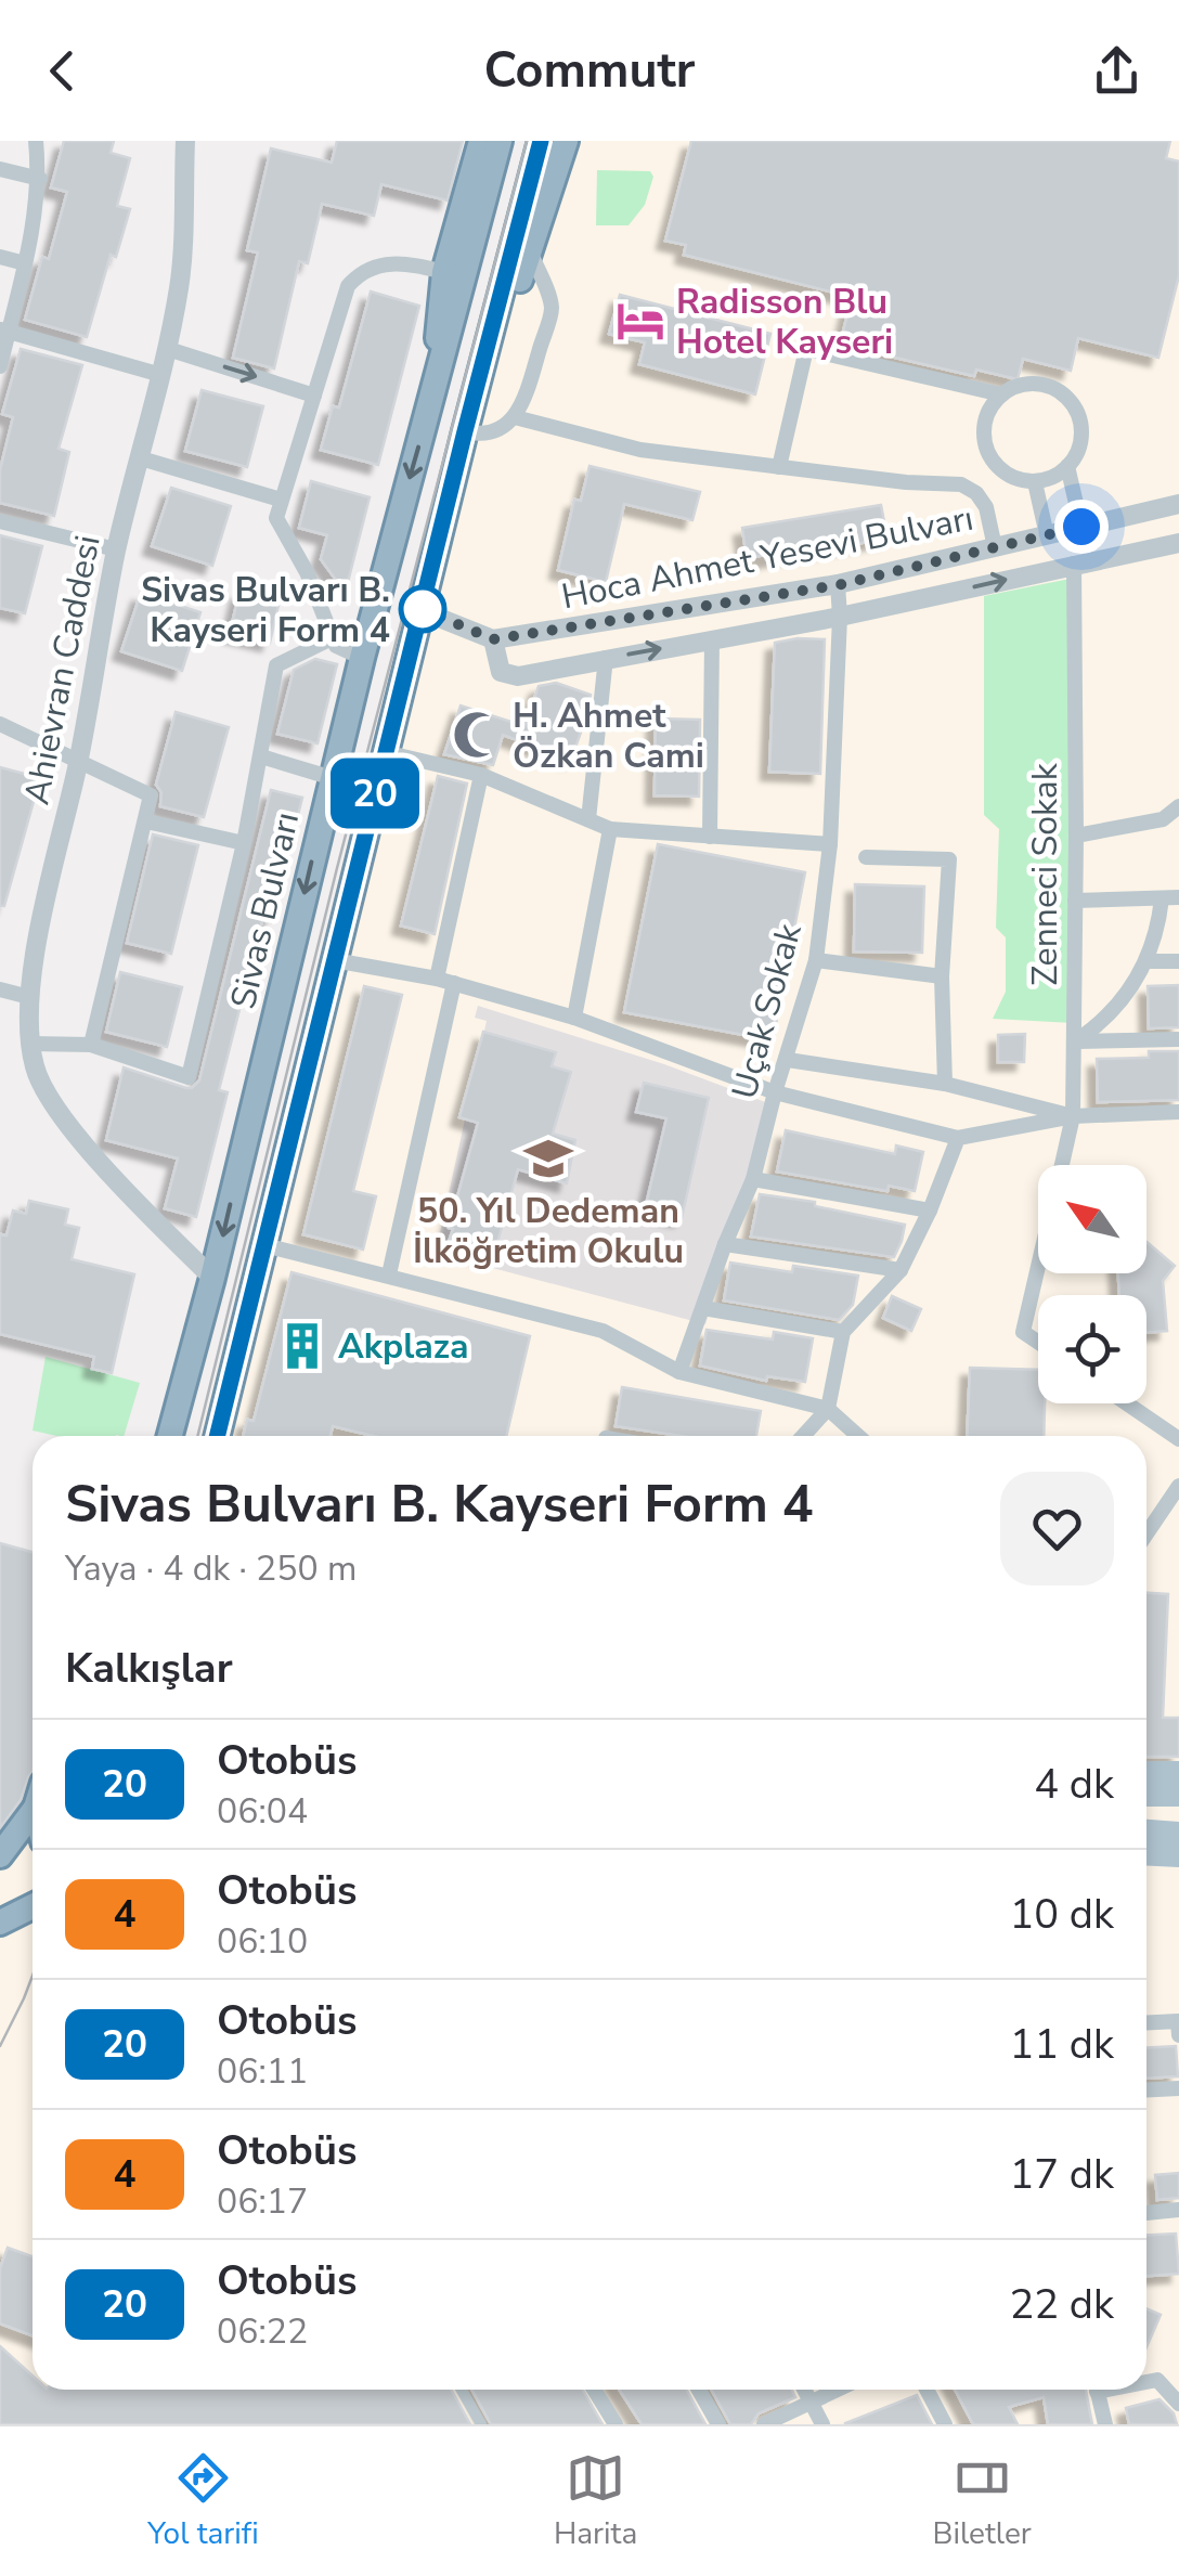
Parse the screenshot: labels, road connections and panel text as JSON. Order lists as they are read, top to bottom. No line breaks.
{"streets":{"highway":["Sivas Bulvarı"],"street":["Hoca Ahmet Yesevi Bulvarı","Ahievran Caddesi","Zenneci Sokak","Uçak Sokak"]},"crossings":[["Hoca Ahmet Yesevi Bulvarı","Zenneci Sokak"],["Hoca Ahmet Yesevi Bulvarı","Uçak Sokak"],["Ahievran Caddesi","Sivas Bulvarı"]],"places":{"hotel":["Radisson Blu Hotel Kayseri"],"other":["Sivas Bulvarı B. Kayseri Form 4"],"mosque":["H. Ahmet Özkan Cami"],"school or university":["50. Yıl Dedeman İlköğretim Okulu"],"building":["Akplaza"]},"lines":["bus line 20"],"north":"top left","page":{"header":"Commutr","on_map":"20","heading":[["Sivas Bulvarı B. Kayseri Form 4","Yaya · 4 dk · 250 m"],"Kalkışlar"],"list":[{"mark":"20","name":"Otobüs","note":"06:04","value":"4 dk"},{"mark":"4","name":"Otobüs","note":"06:10","value":"10 dk"},{"mark":"20","name":"Otobüs","note":"06:11","value":"11 dk"},{"mark":"4","name":"Otobüs","note":"06:17","value":"17 dk"},{"mark":"20","name":"Otobüs","note":"06:22","value":"22 dk"}],"tabs":["Yol tarifi","Harita","Biletler"]}}
